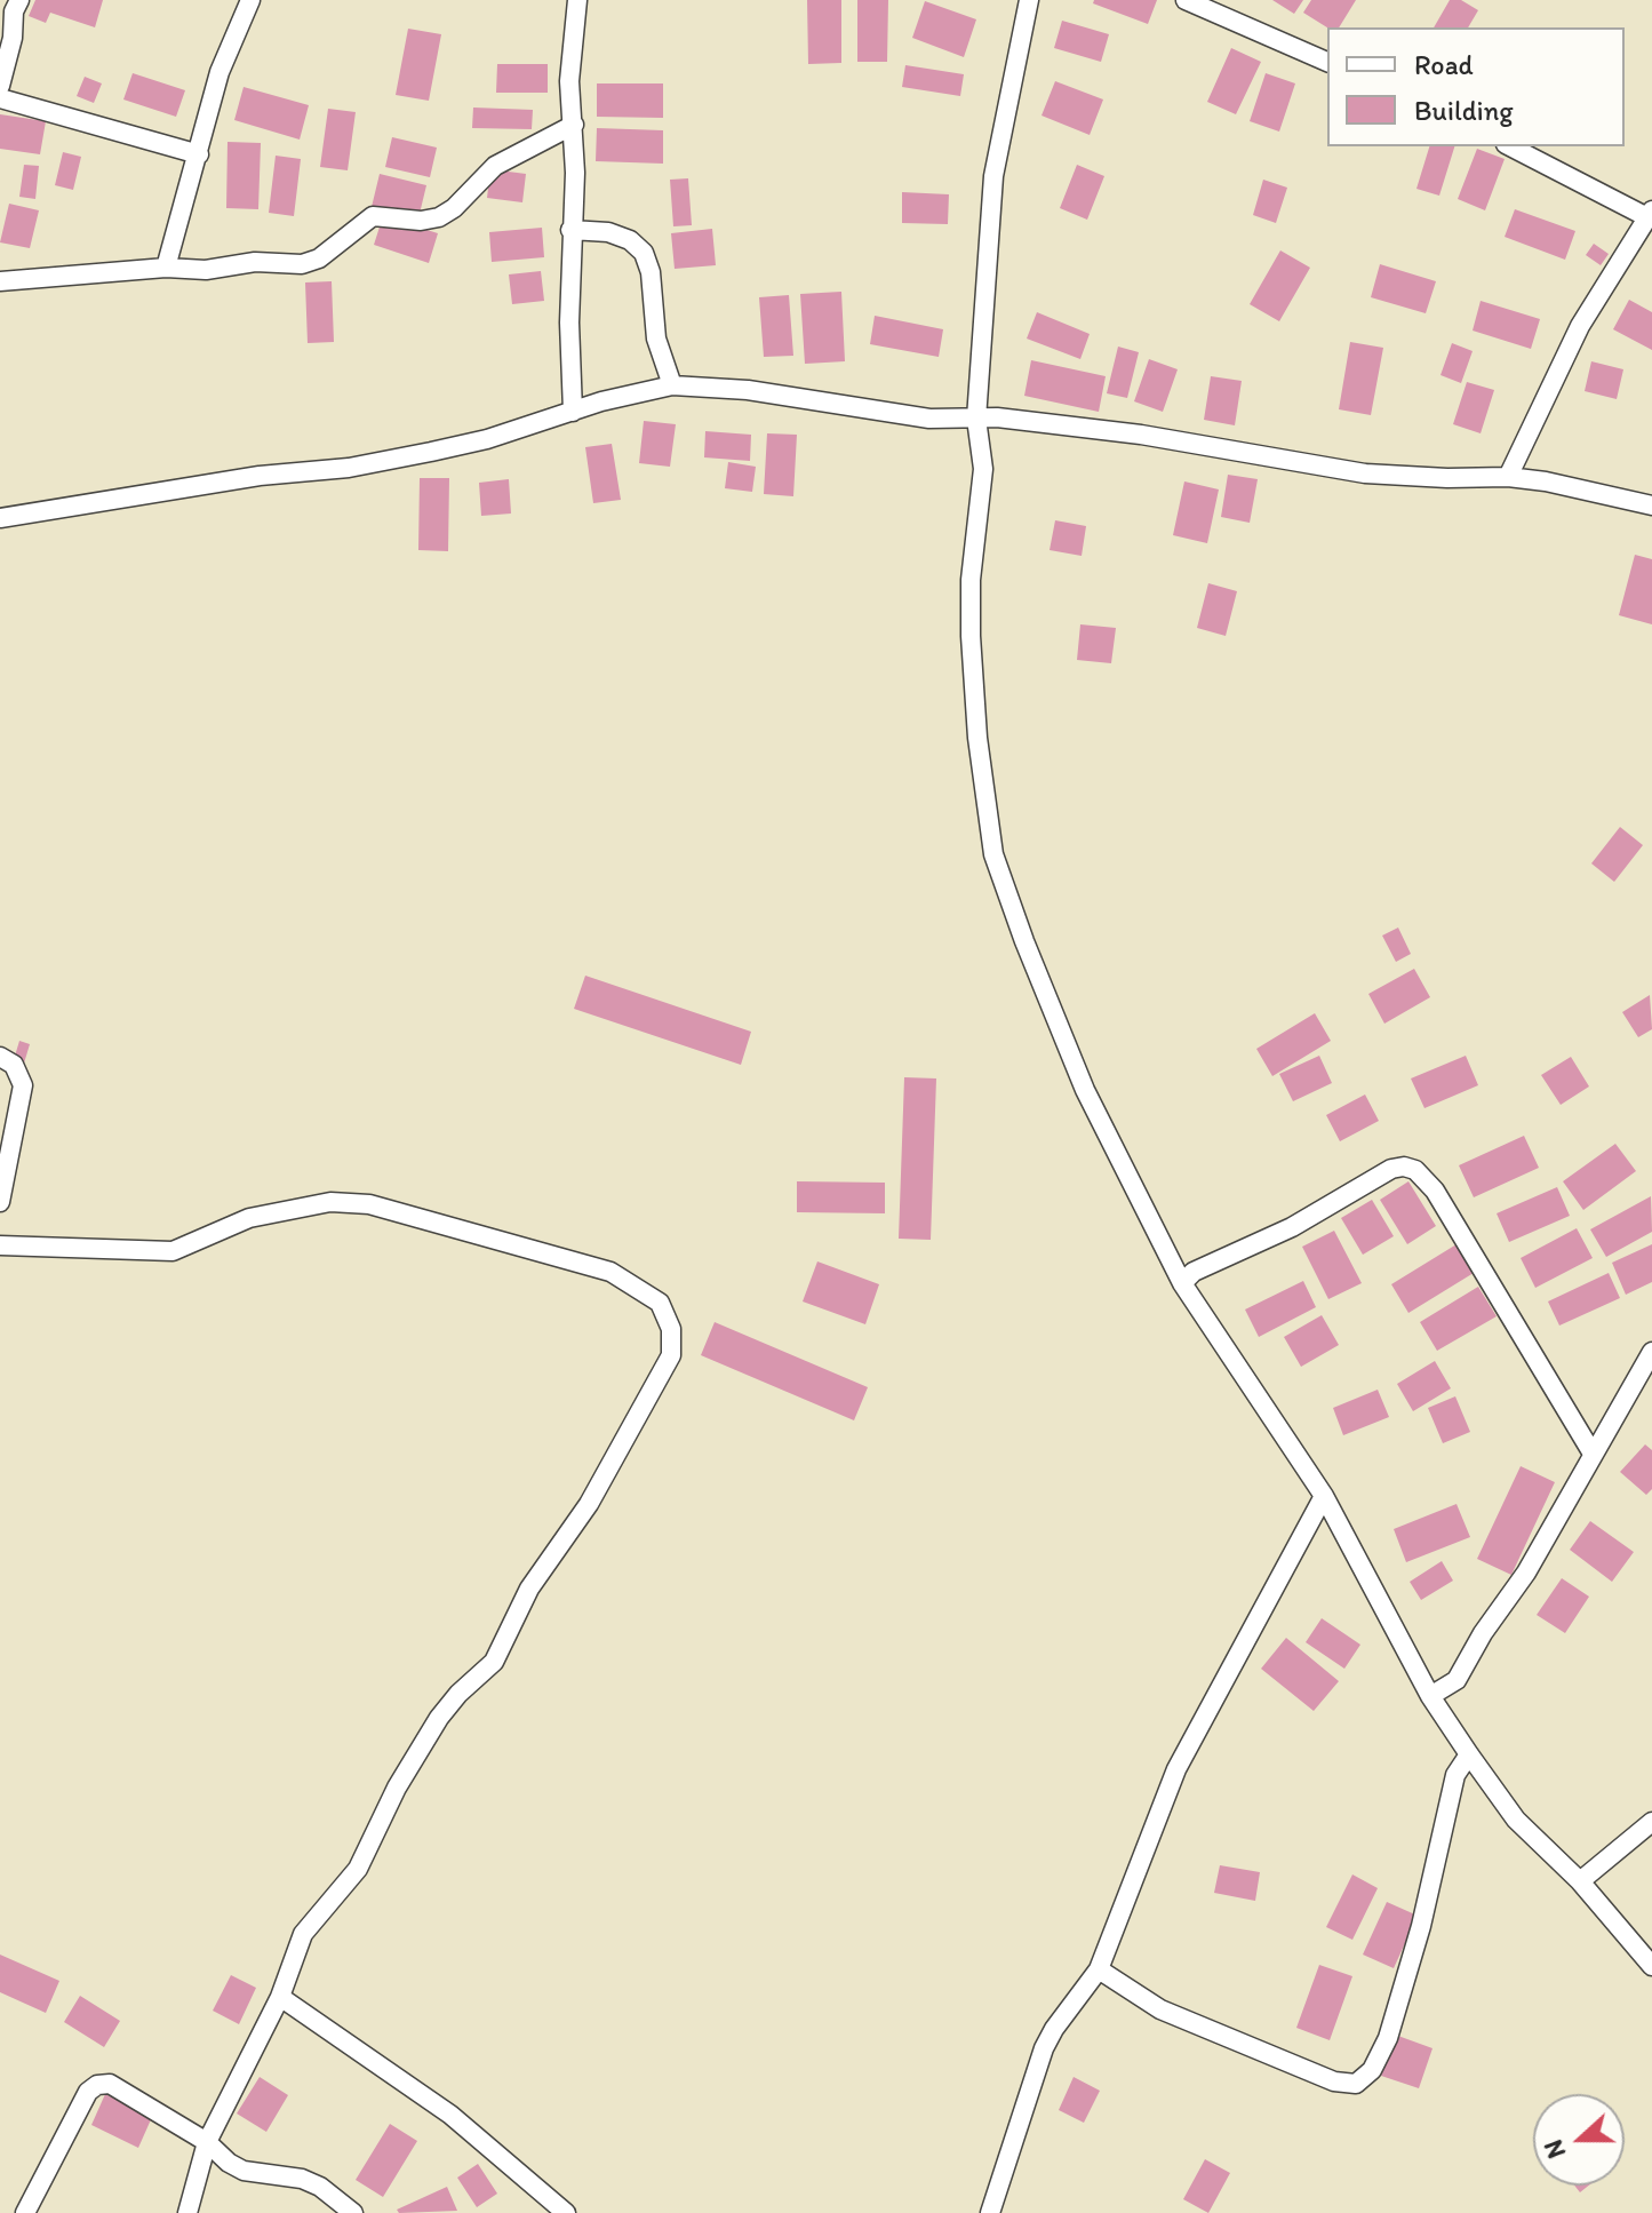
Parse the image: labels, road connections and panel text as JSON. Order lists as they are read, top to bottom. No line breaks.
{"legend":["Road","Building"],"north":"left"}
